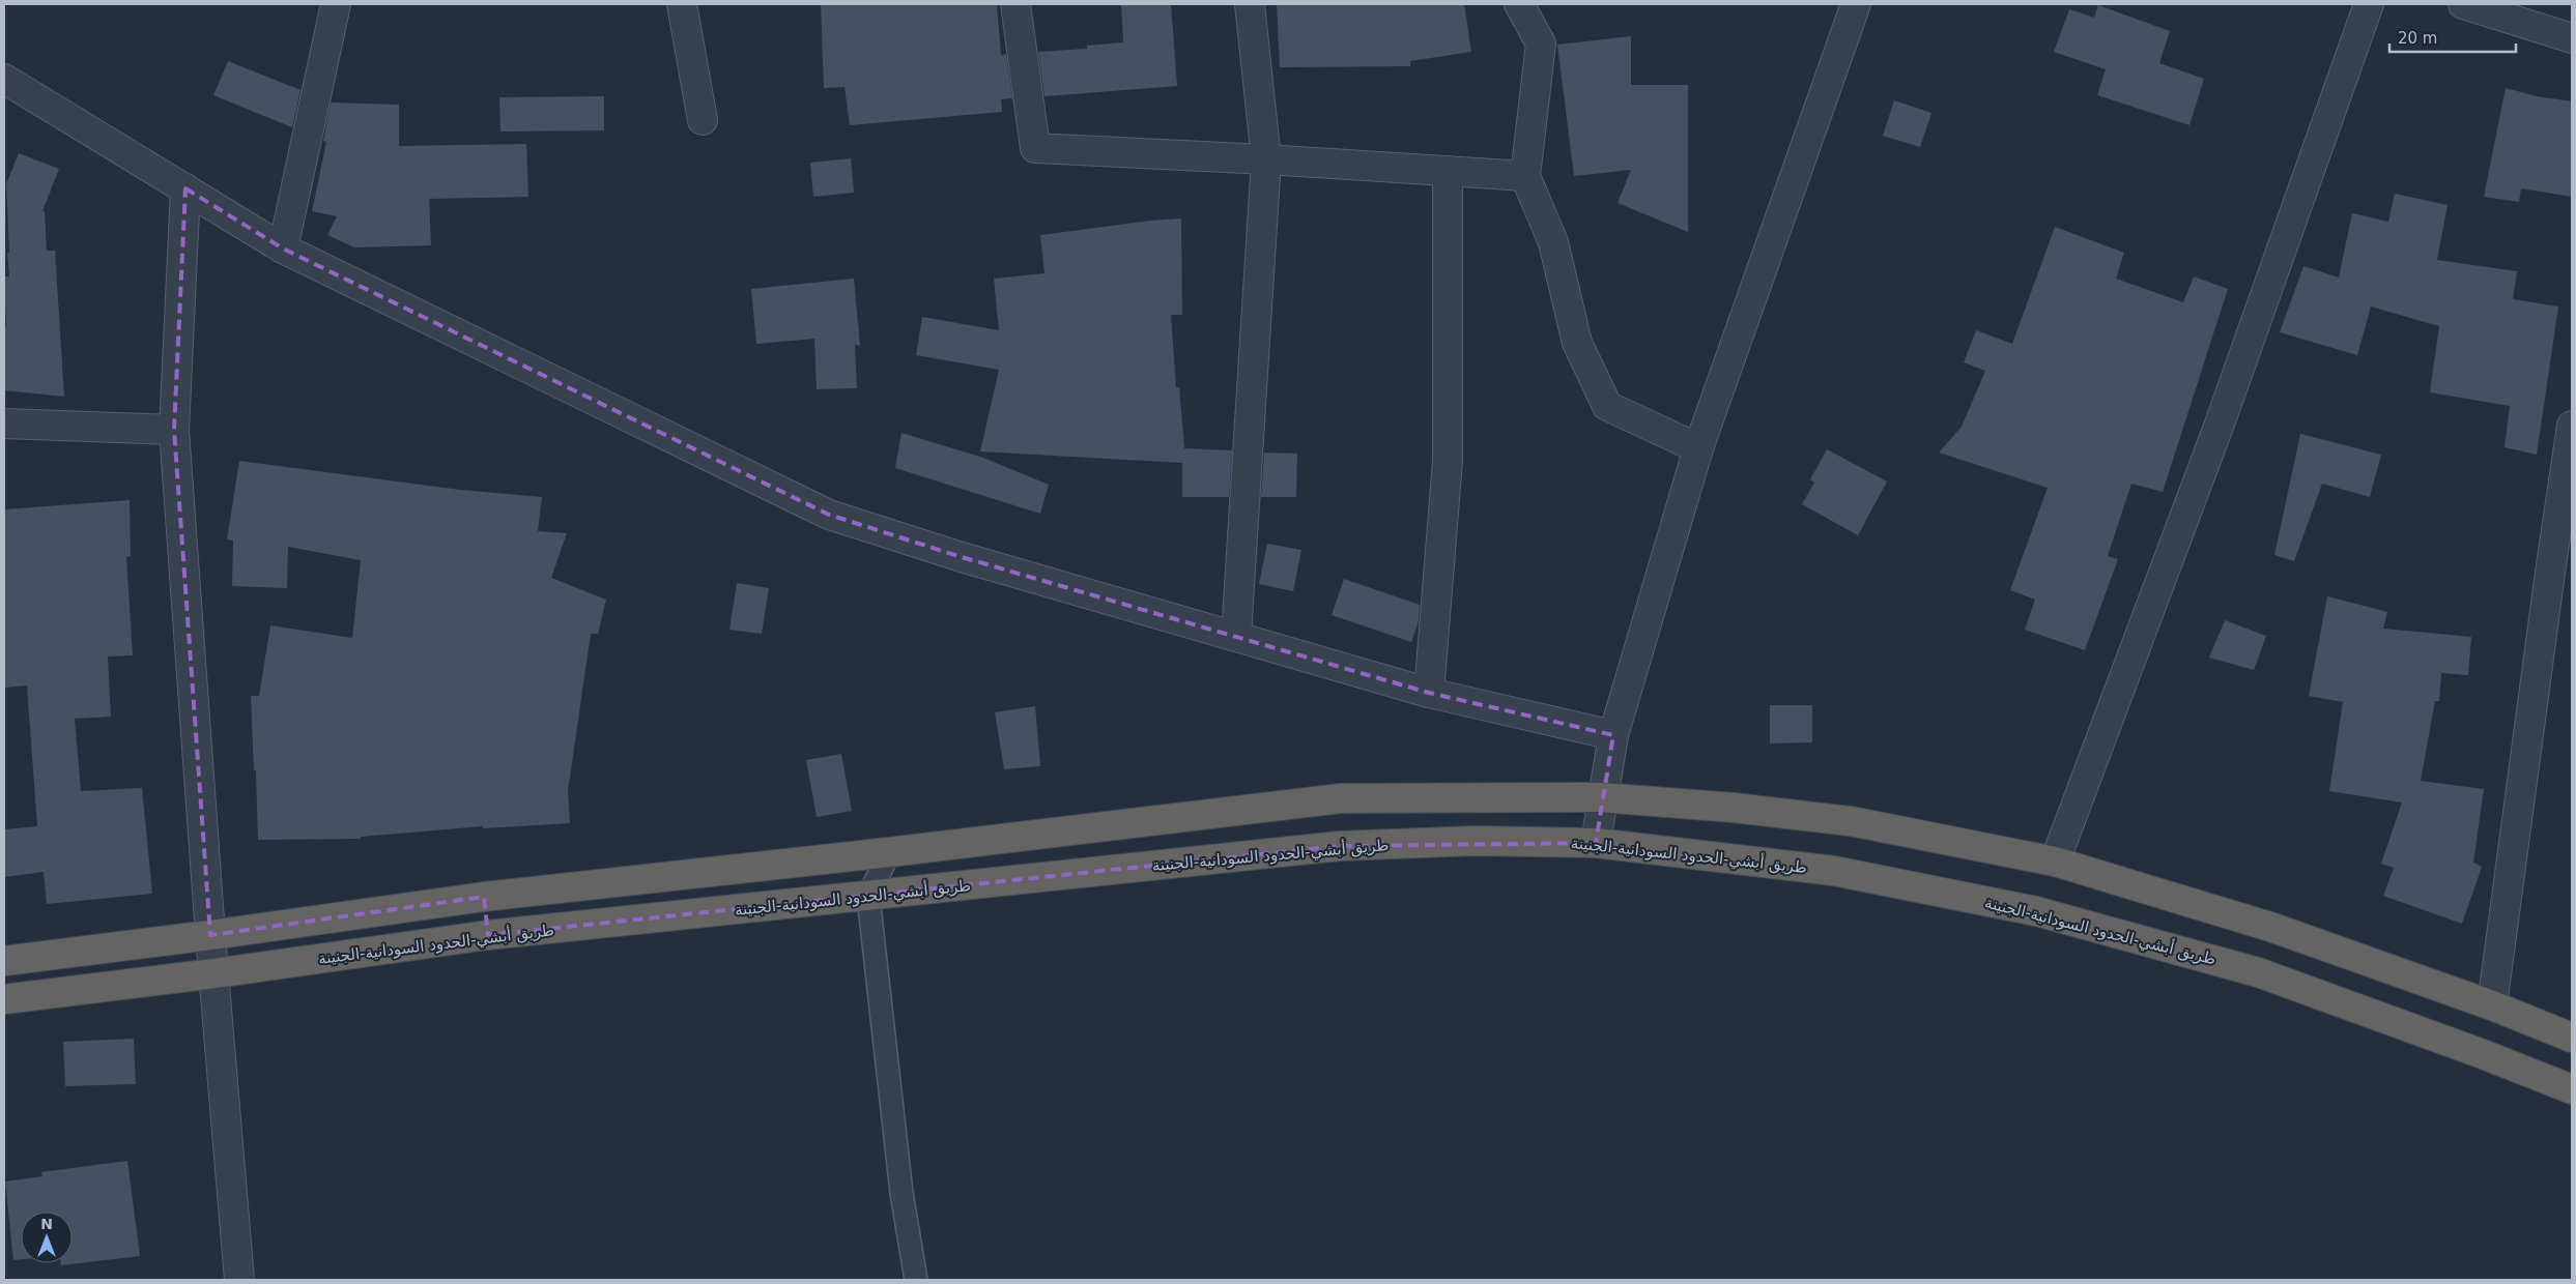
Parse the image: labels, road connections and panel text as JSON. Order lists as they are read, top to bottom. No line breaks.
{"streets":{"highway":["طريق أبشي-الحدود السودانية-الجنينة"]},"scale_bar":"20 m","north":"top"}
